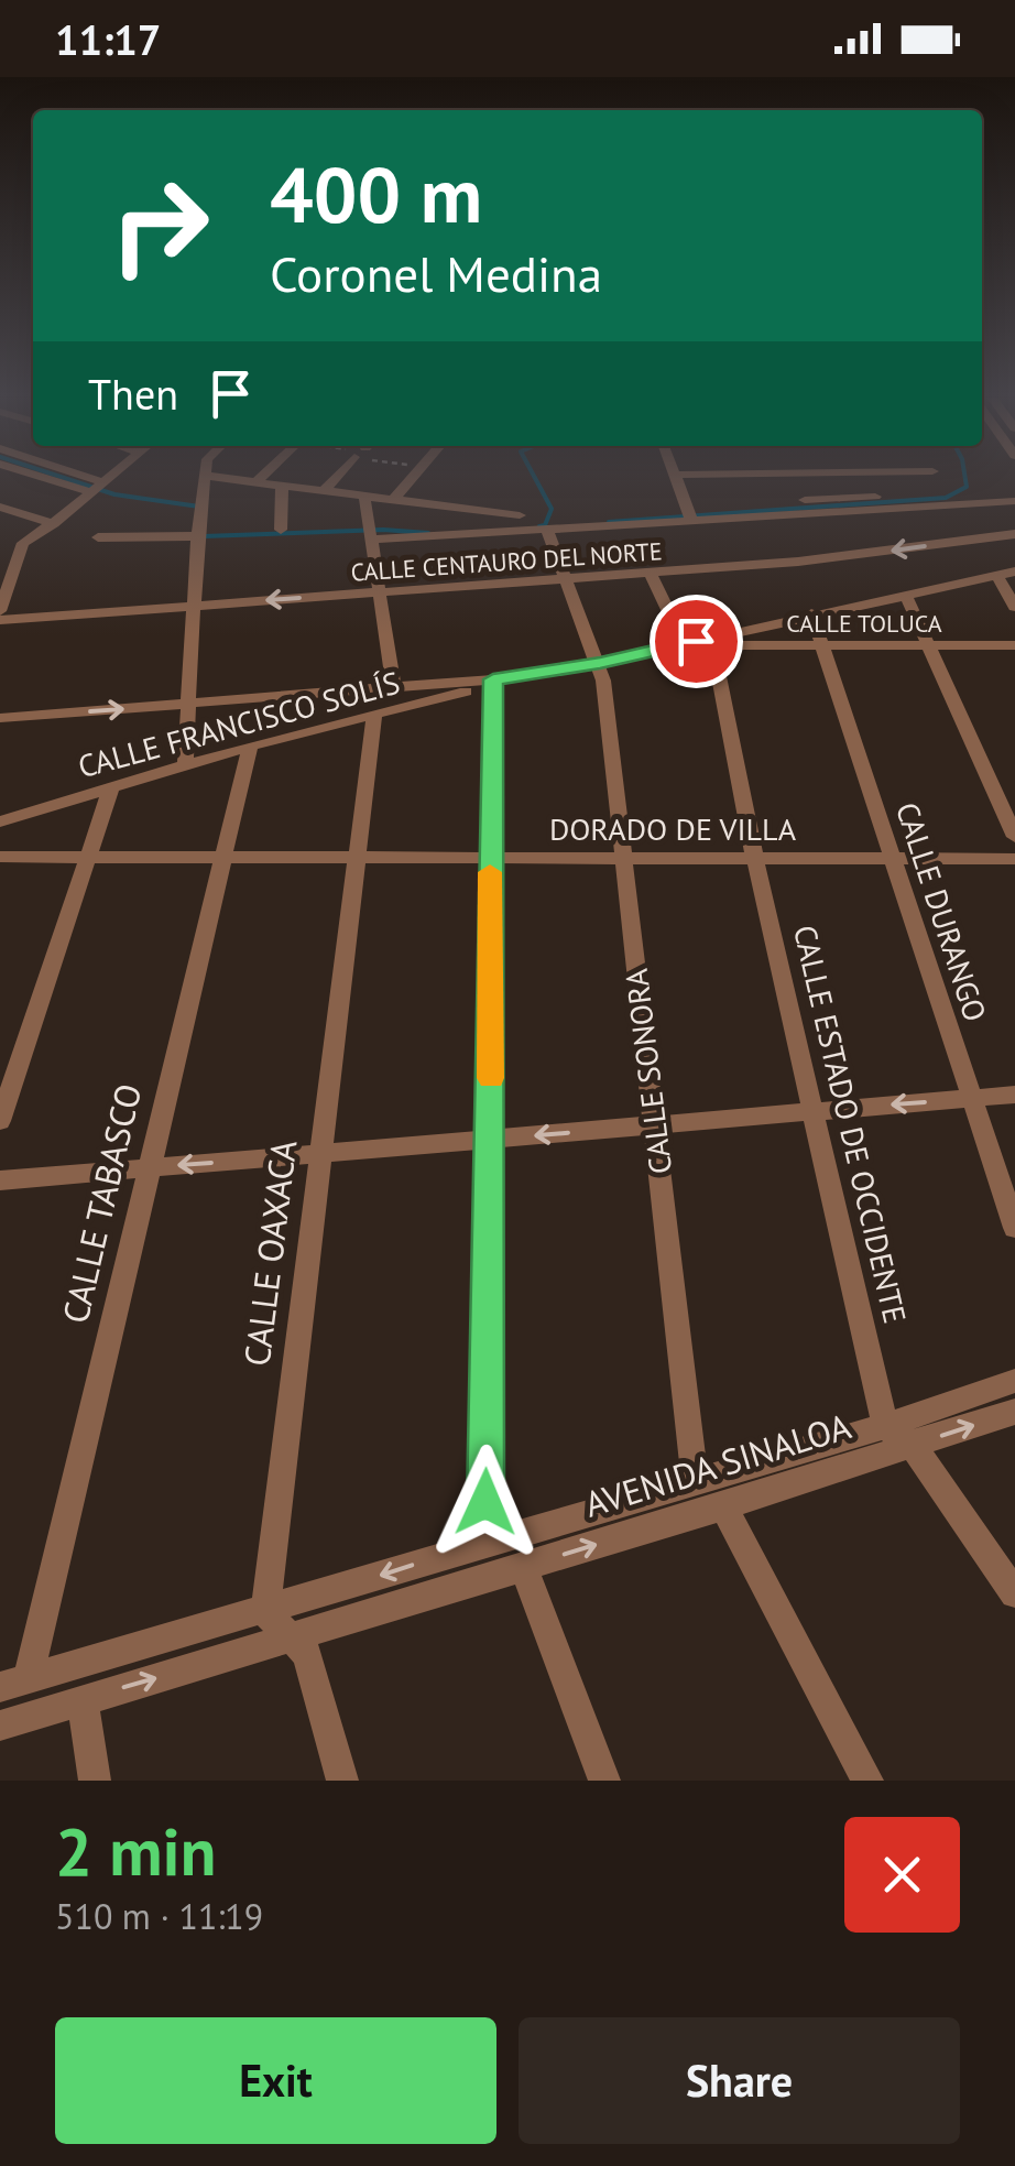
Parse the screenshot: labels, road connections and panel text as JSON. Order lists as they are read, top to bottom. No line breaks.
{"streets":{"street":["CALLE CENTAURO DEL NORTE","CALLE TOLUCA","CALLE FRANCISCO SOLÍS","DORADO DE VILLA","CALLE DURANGO","CALLE SONORA","CALLE ESTADO DE OCCIDENTE","CALLE TABASCO","CALLE OAXACA","AVENIDA SINALOA"]},"crossings":[["CALLE CENTAURO DEL NORTE","CALLE SONORA"],["CALLE TOLUCA","CALLE DURANGO"],["CALLE TOLUCA","CALLE ESTADO DE OCCIDENTE"],["CALLE FRANCISCO SOLÍS","CALLE TABASCO"],["CALLE FRANCISCO SOLÍS","CALLE OAXACA"],["DORADO DE VILLA","CALLE DURANGO"],["DORADO DE VILLA","CALLE SONORA"],["DORADO DE VILLA","CALLE ESTADO DE OCCIDENTE"],["DORADO DE VILLA","CALLE TABASCO"],["DORADO DE VILLA","CALLE OAXACA"],["CALLE SONORA","AVENIDA SINALOA"],["CALLE ESTADO DE OCCIDENTE","AVENIDA SINALOA"],["CALLE TABASCO","AVENIDA SINALOA"],["CALLE OAXACA","AVENIDA SINALOA"]],"page":{"status":"11:17","turn":["400 m","Coronel Medina"],"then":"Then","heading":["2 min","510 m · 11:19"],"buttons":["Exit","Share"]}}
